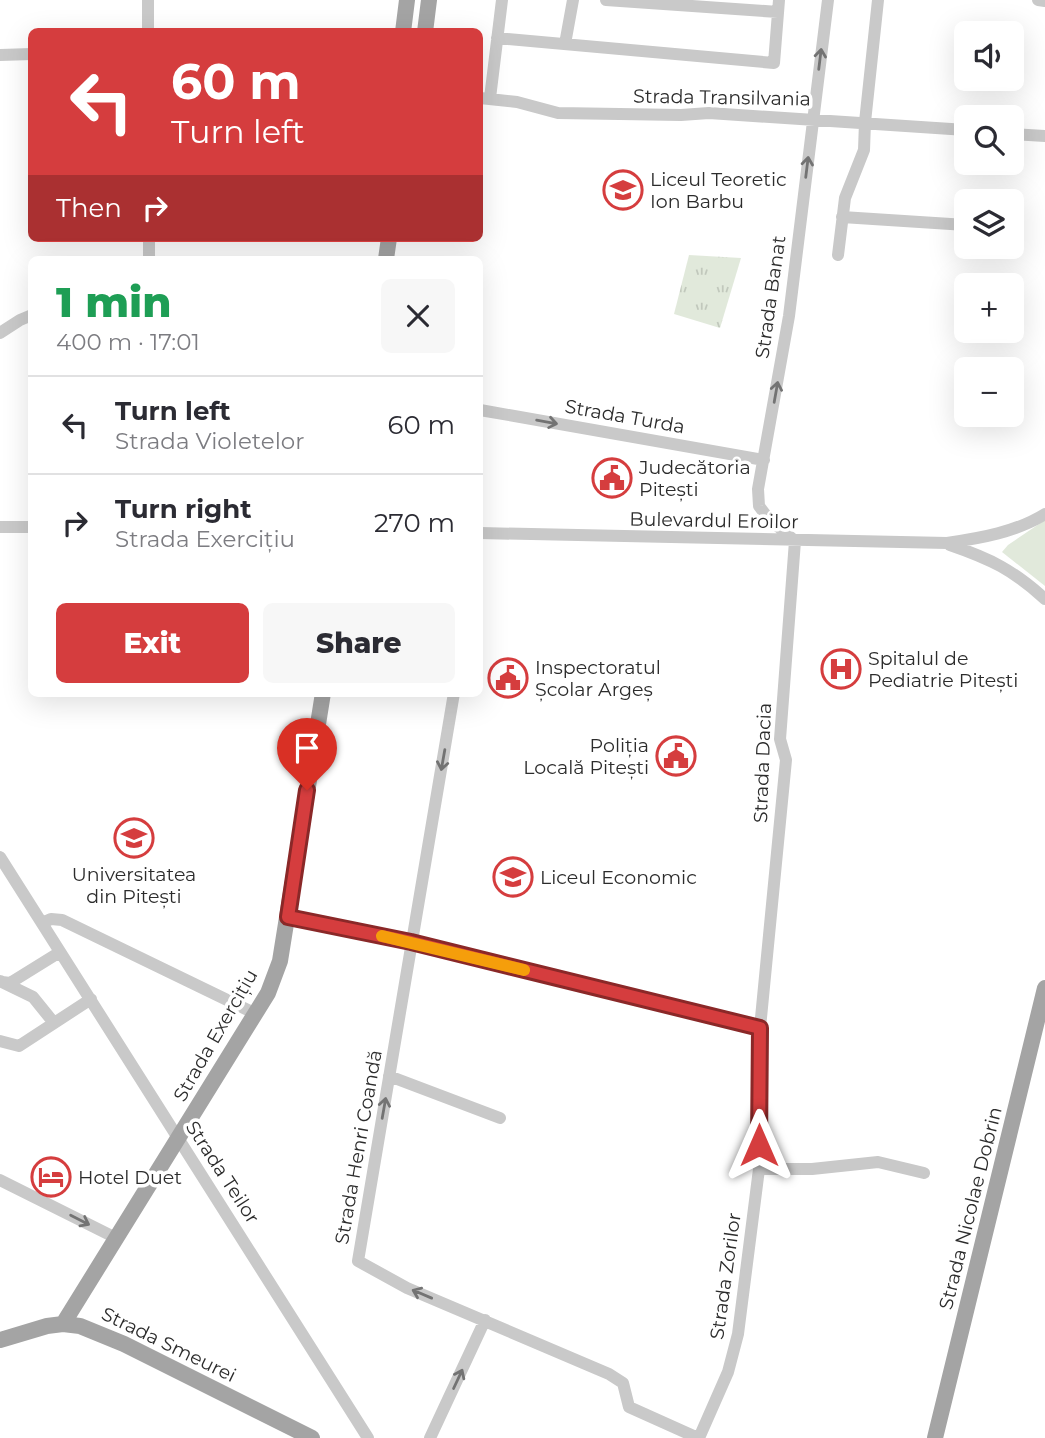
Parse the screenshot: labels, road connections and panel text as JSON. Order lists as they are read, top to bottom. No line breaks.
{"streets":{"main road":["Strada Exercițiu","Strada Nicolae Dobrin","Strada Smeurei"],"street":["Strada Transilvania","Strada Banat","Strada Turda","Bulevardul Eroilor","Strada Dacia","Strada Henri Coandă","Strada Teilor","Strada Zorilor"]},"crossings":[["Strada Transilvania","Strada Banat"],["Strada Banat","Strada Turda"],["Strada Banat","Bulevardul Eroilor"],["Strada Banat","Strada Dacia"],["Bulevardul Eroilor","Strada Dacia"],["Strada Dacia","Strada Zorilor"],["Strada Exercițiu","Strada Teilor"],["Strada Exercițiu","Strada Smeurei"],["Strada Henri Coandă","Strada Zorilor"]],"one_way":["Strada Turda"],"places":{"school or university":["Liceul Teoretic Ion Barbu","Universitatea din Pitești","Liceul Economic"],"public building":["Judecătoria Pitești","Inspectoratul Școlar Argeș","Poliția Locală Pitești"],"hospital":["Spitalul de Pediatrie Pitești"],"hotel":["Hotel Duet"]},"page":{"map_buttons":["+","−"],"turn":["60 m","Turn left"],"then":"Then","heading":["1 min","400 m · 17:01"],"list":[{"name":"Turn left","note":"Strada Violetelor","value":"60 m"},{"name":"Turn right","note":"Strada Exercițiu","value":"270 m"}],"buttons":["Exit","Share"]}}
